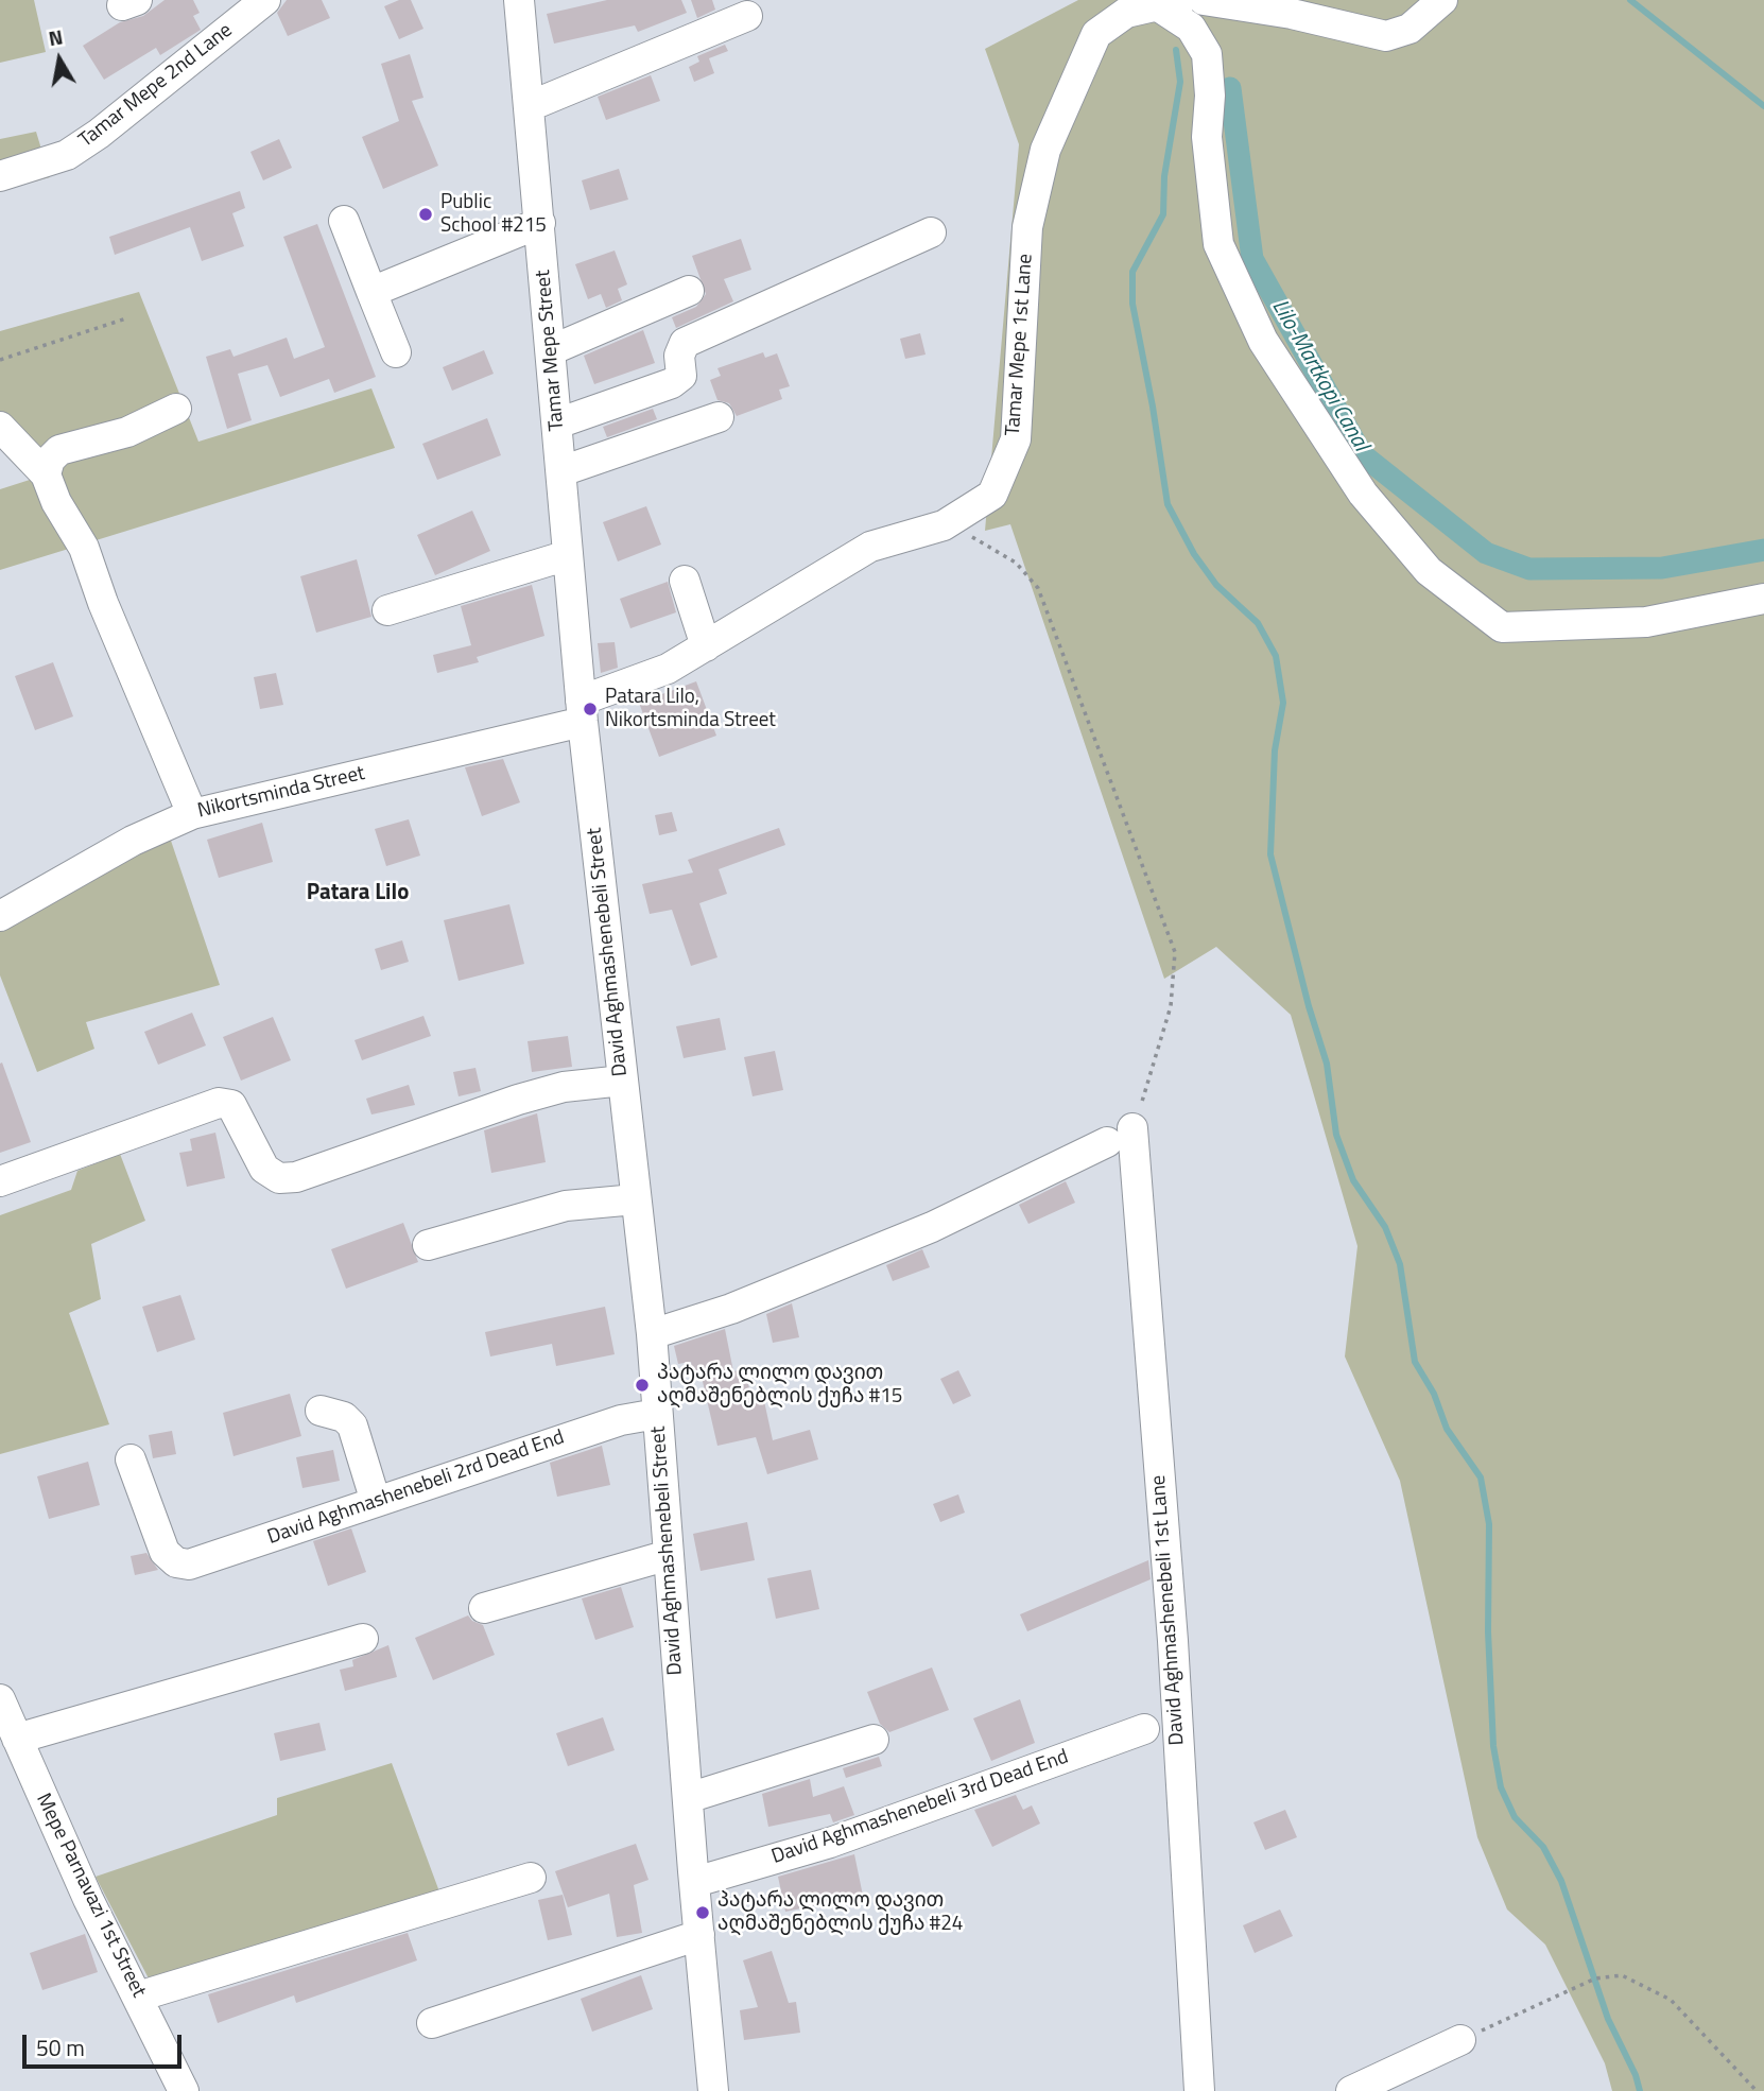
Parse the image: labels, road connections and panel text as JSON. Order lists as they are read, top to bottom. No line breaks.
{"streets":{"street":["Tamar Mepe 2nd Lane","Tamar Mepe 1st Lane","Tamar Mepe Street","Nikortsminda Street","David Aghmashenebeli Street","David Aghmashenebeli 2rd Dead End","David Aghmashenebeli 1st Lane","David Aghmashenebeli 3rd Dead End","Mepe Parnavazi 1st Street"]},"crossings":[["Tamar Mepe 1st Lane","Tamar Mepe Street"],["Tamar Mepe 1st Lane","Nikortsminda Street"],["Tamar Mepe 1st Lane","David Aghmashenebeli Street"],["Tamar Mepe Street","Nikortsminda Street"],["Tamar Mepe Street","David Aghmashenebeli Street"],["Nikortsminda Street","David Aghmashenebeli Street"],["David Aghmashenebeli Street","David Aghmashenebeli 2rd Dead End"],["David Aghmashenebeli Street","David Aghmashenebeli 3rd Dead End"]],"districts":["Patara Lilo"],"water":["Lilo-Martkopi Canal"],"places":["Public School #215","Patara Lilo, Nikortsminda Street","პატარა ლილო დავით აღმაშენებლის ქუჩა #15","პატარა ლილო დავით აღმაშენებლის ქუჩა #24"],"scale_bar":"50 m","north":"top"}
